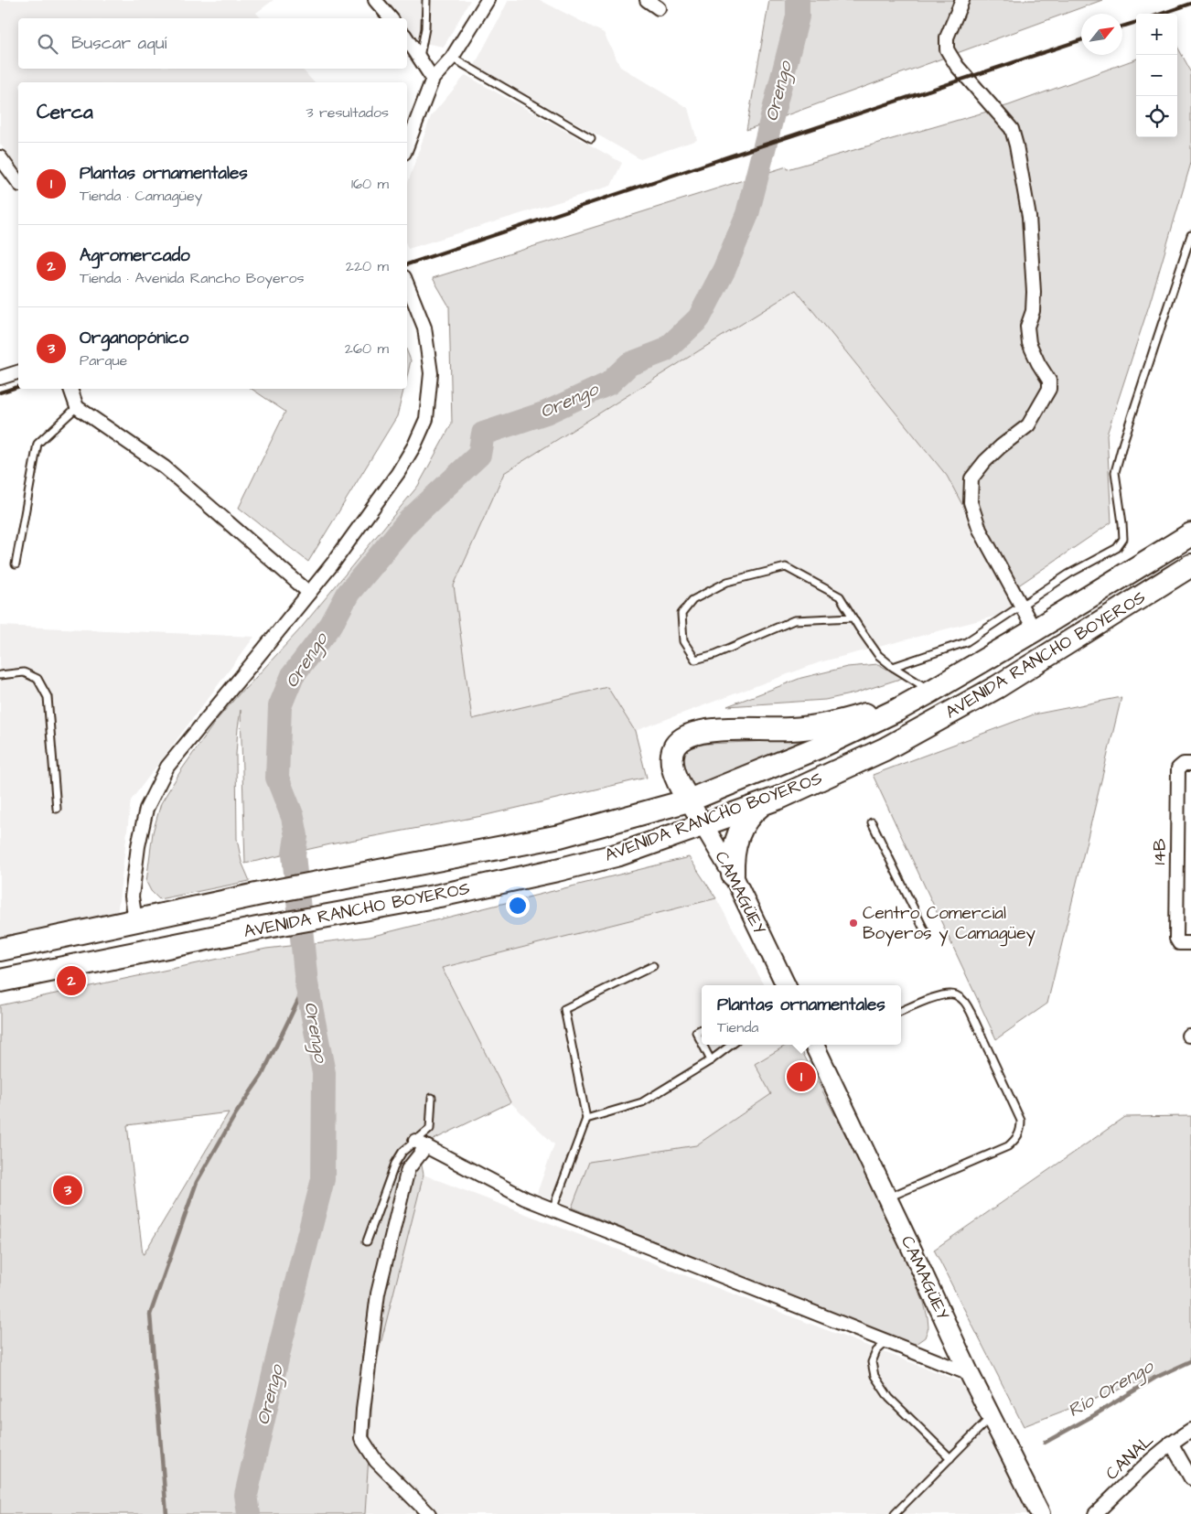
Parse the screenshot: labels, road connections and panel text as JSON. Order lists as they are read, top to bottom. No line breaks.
{"streets":{"highway":["AVENIDA RANCHO BOYEROS"],"main road":["CAMAGÜEY"],"street":["14B","CANAL"]},"crossings":[["AVENIDA RANCHO BOYEROS","CAMAGÜEY"]],"water":["Orengo","Río Orengo"],"places":["Centro Comercial Boyeros y Camagüey"],"north":"top right","page":{"map_buttons":["+","−"],"search":"Buscar aquí","heading":["Cerca","3 resultados"],"list":[{"mark":"1","name":"Plantas ornamentales","note":"Tienda · Camagüey","value":"160 m"},{"mark":"2","name":"Agromercado","note":"Tienda · Avenida Rancho Boyeros","value":"220 m"},{"mark":"3","name":"Organopónico","note":"Parque","value":"260 m"}],"pins":["2","1","3"],"popup":["Plantas ornamentales","Tienda"]}}
